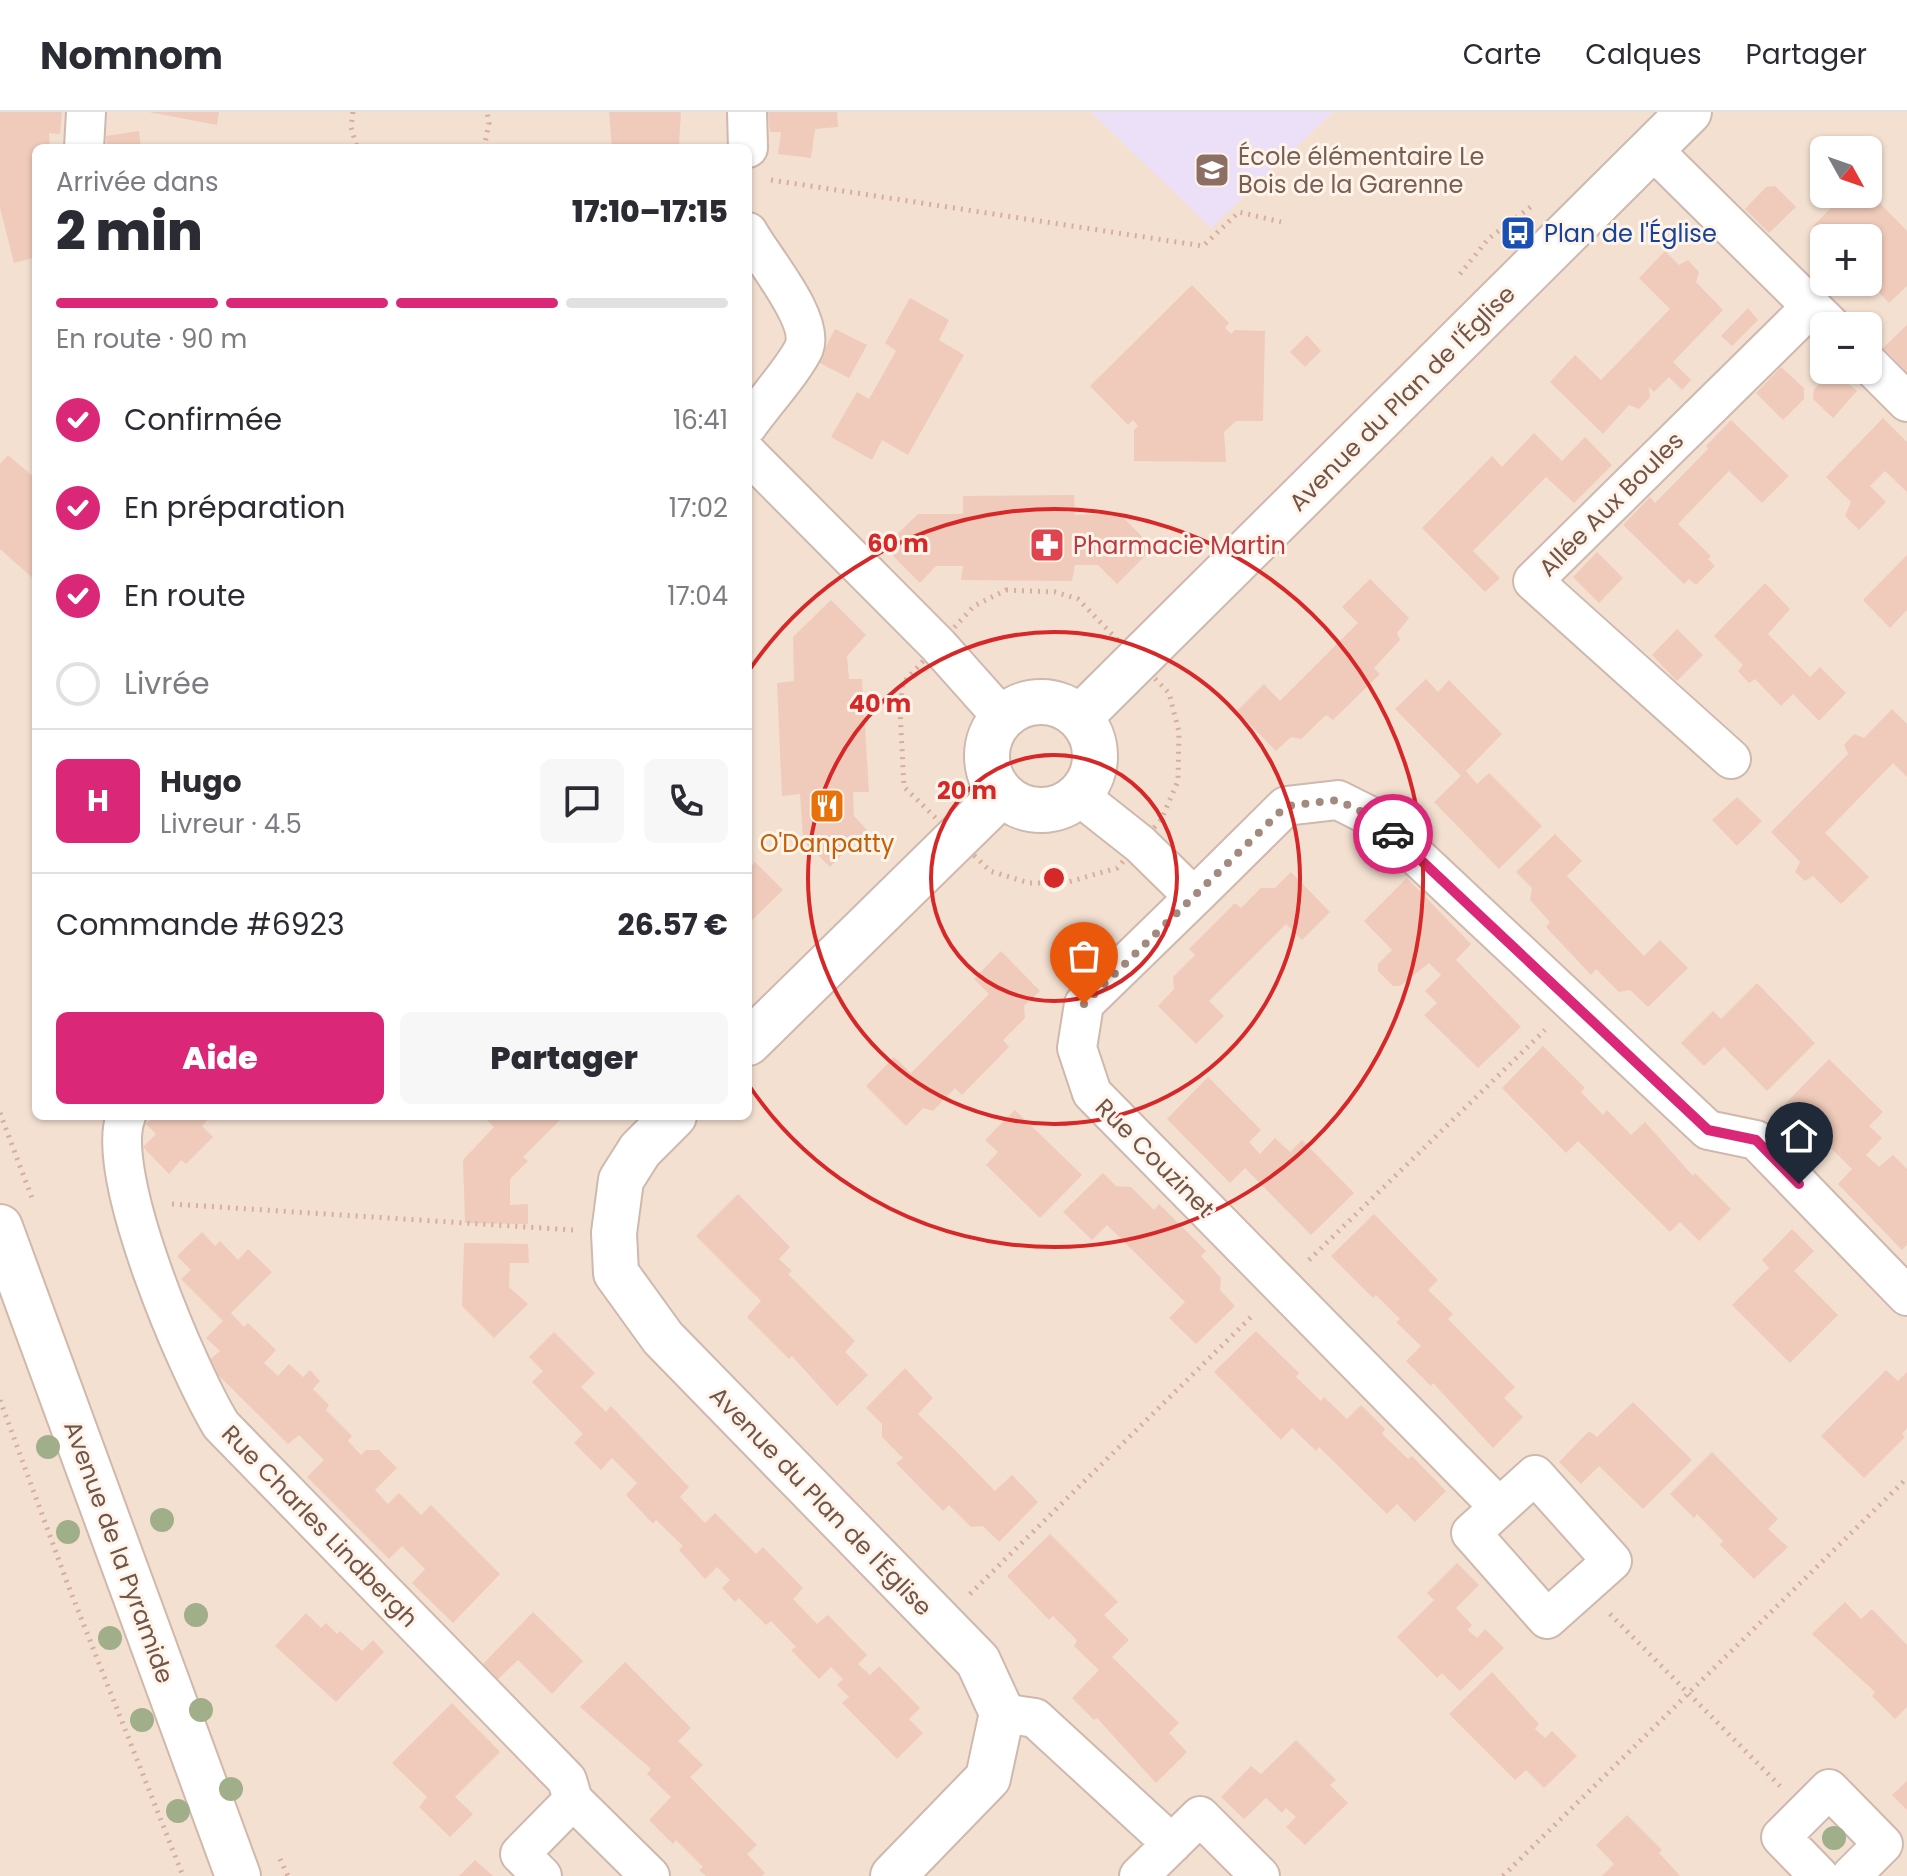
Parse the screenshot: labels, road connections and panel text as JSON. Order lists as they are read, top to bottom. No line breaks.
{"streets":{"street":["Avenue du Plan de l'Église","Allée Aux Boules","Rue Couzinet","Rue Charles Lindbergh","Avenue de la Pyramide"]},"places":{"school or university":["École élémentaire Le Bois de la Garenne"],"bus stop":["Plan de l'Église"],"pharmacy":["Pharmacie Martin"],"restaurant":["O'Danpatty"]},"north":"bottom right","page":{"header":"Nomnom","nav":["Carte","Calques","Partager"],"map_buttons":["+","−"],"heading":["2 min","Arrivée dans","17:10–17:15"],"panel":["Hugo","Livreur · 4.5","Commande #6923","26.57 €"],"bar":"En route · 90 m","list":[["Confirmée","16:41"],["En préparation","17:02"],["En route","17:04"],"Livrée"],"round":"H","buttons":["Aide","Partager"]},"rings":["60 m","40 m","20 m"]}
